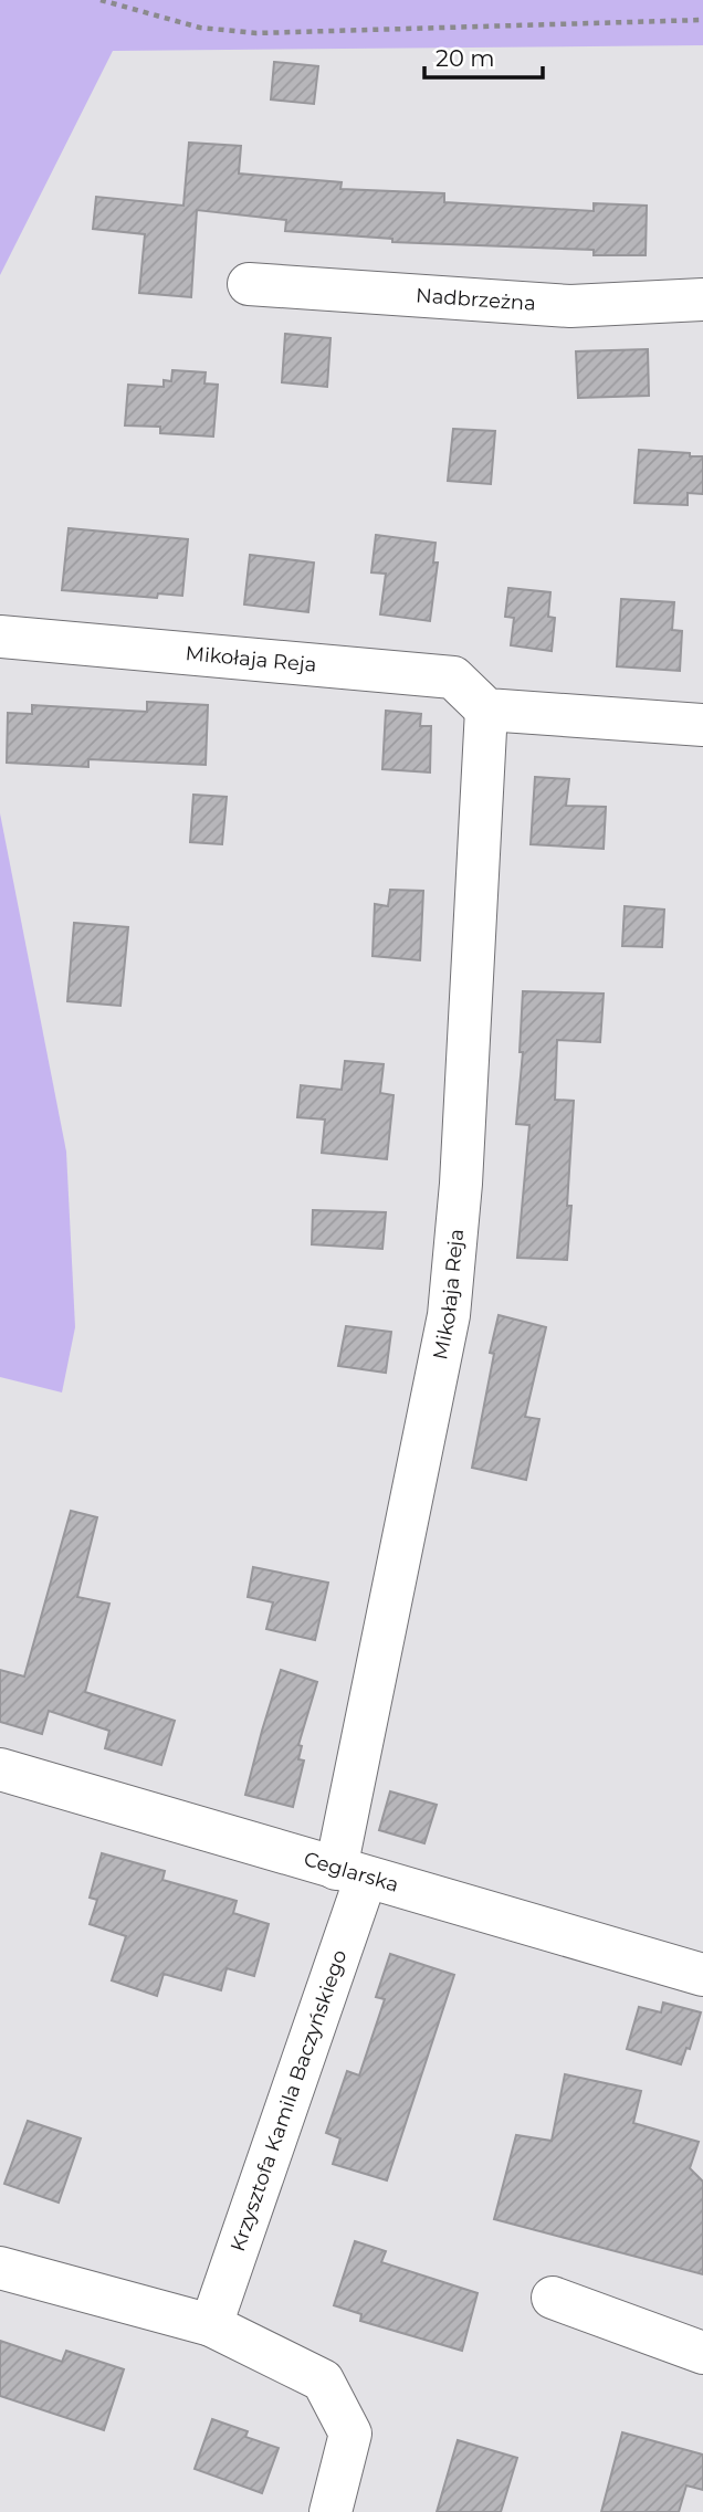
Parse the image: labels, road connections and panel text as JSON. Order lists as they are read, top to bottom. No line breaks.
{"streets":{"street":["Nadbrzeżna","Mikołaja Reja","Ceglarska","Krzysztofa Kamila Baczyńskiego"]},"crossings":[["Mikołaja Reja","Ceglarska"],["Mikołaja Reja","Krzysztofa Kamila Baczyńskiego"],["Ceglarska","Krzysztofa Kamila Baczyńskiego"]],"scale_bar":"20 m"}
